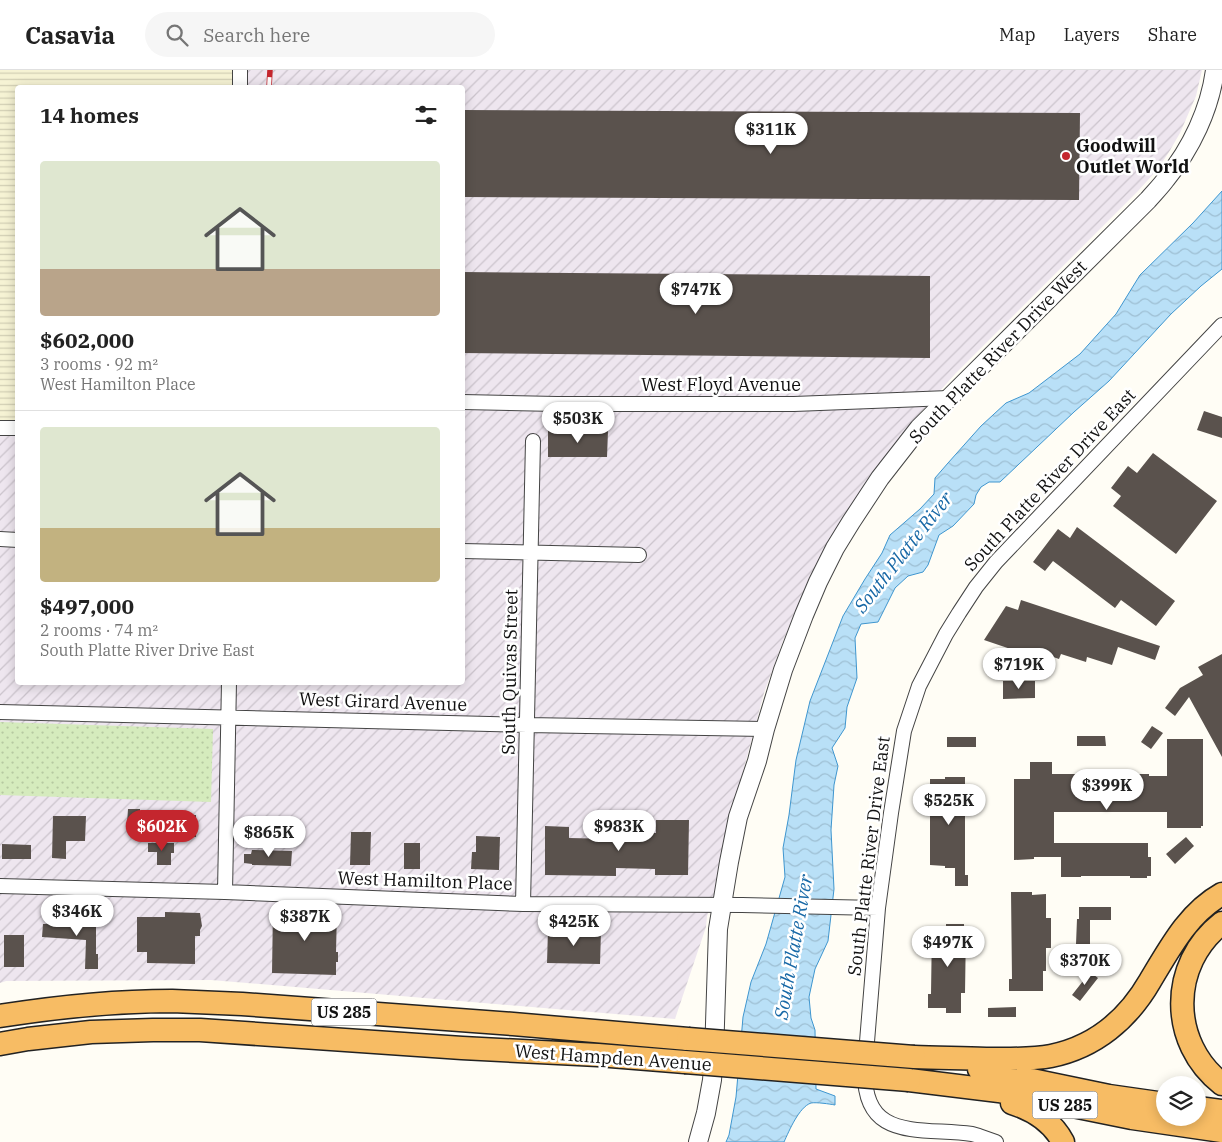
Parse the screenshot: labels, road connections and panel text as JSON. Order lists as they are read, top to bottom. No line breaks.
{"streets":{"highway":["US 285","West Hampden Avenue"],"street":["South Platte River Drive West","West Floyd Avenue","South Platte River Drive East","South Quivas Street","West Girard Avenue","West Hamilton Place"]},"crossings":[["South Platte River Drive West","West Floyd Avenue"],["South Platte River Drive West","West Girard Avenue"],["South Platte River Drive West","West Hamilton Place"],["South Platte River Drive East","West Hamilton Place"],["South Quivas Street","West Girard Avenue"],["South Quivas Street","West Hamilton Place"]],"water":["South Platte River"],"places":["Goodwill Outlet World"],"page":{"header":"Casavia","search":"Search here","nav":["Map","Layers","Share"],"heading":"14 homes","price":["$311K","$747K","$503K","$719K","$399K","$525K","$602K","$983K","$865K","$346K","$387K","$425K","$497K","$370K"],"list":[{"name":"$602,000","note":"3 rooms · 92 m² · West Hamilton Place"},{"name":"$497,000","note":"2 rooms · 74 m² · South Platte River Drive East"}]}}
